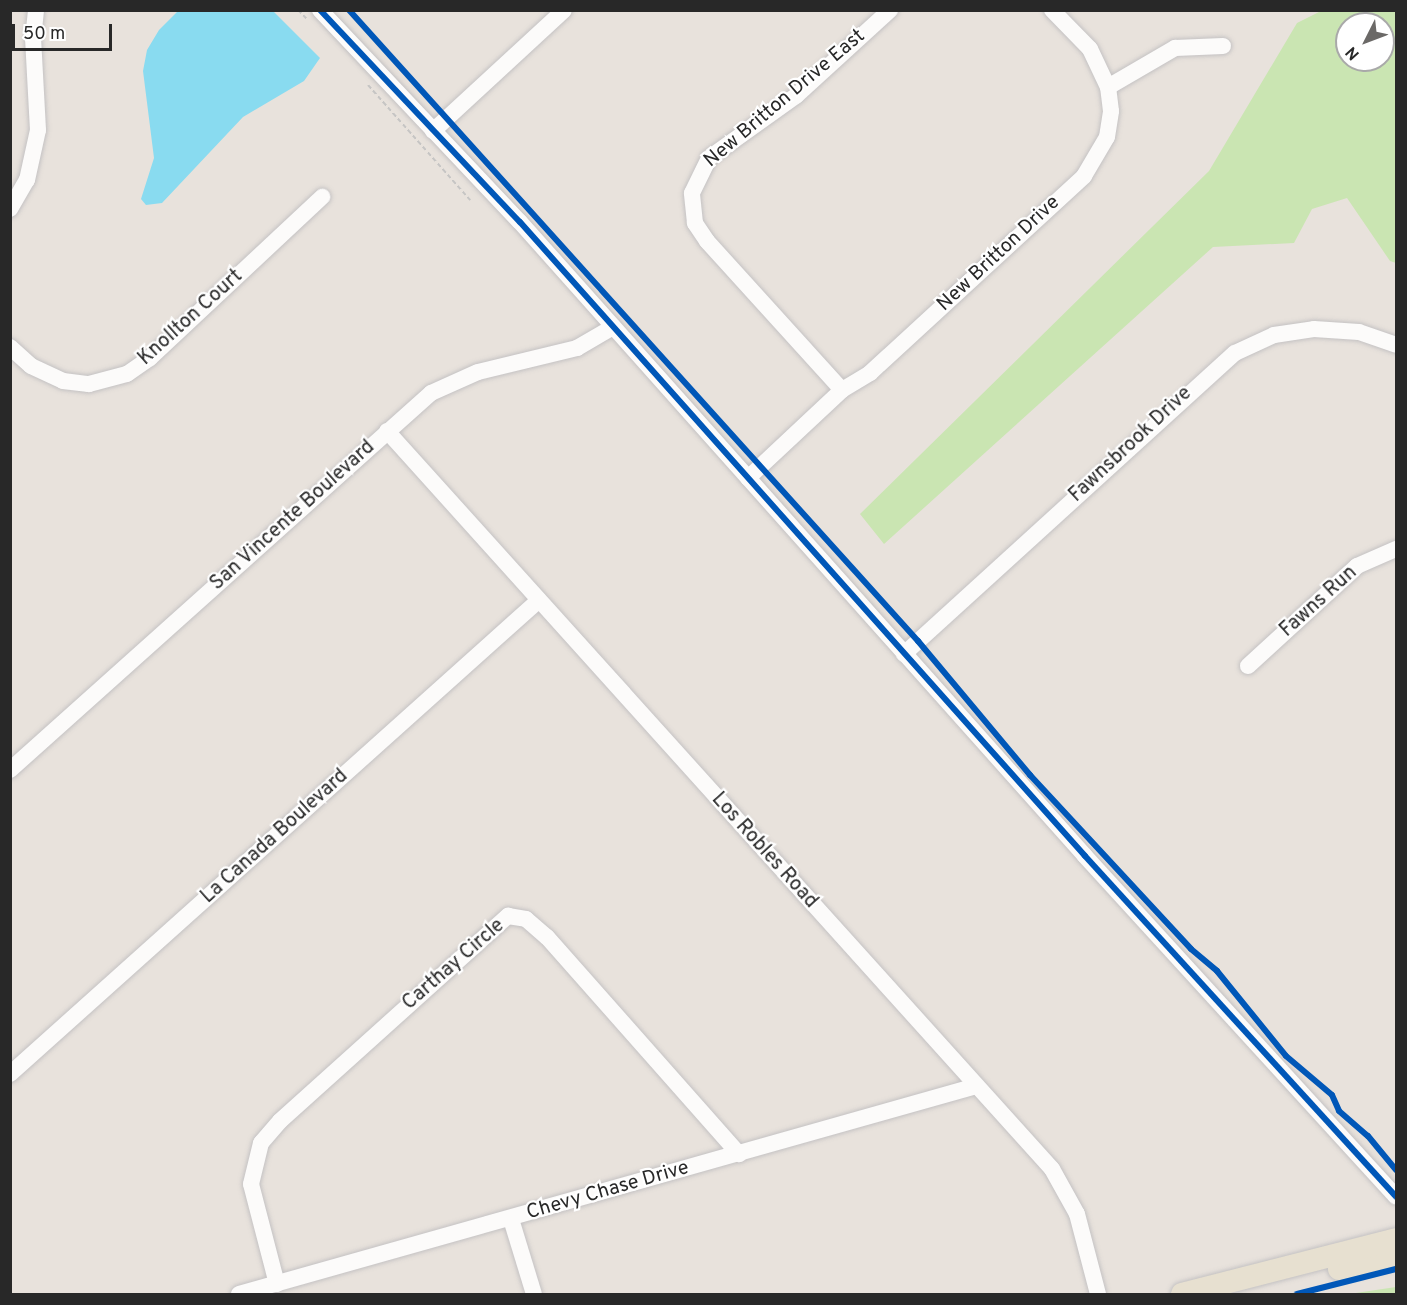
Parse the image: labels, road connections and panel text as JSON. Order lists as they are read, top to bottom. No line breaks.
{"streets":{"street":["New Britton Drive East","New Britton Drive","Knollton Court","Fawnsbrook Drive","San Vincente Boulevard","Fawns Run","La Canada Boulevard","Los Robles Road","Carthay Circle","Chevy Chase Drive"]},"crossings":[["New Britton Drive East","New Britton Drive"],["San Vincente Boulevard","Los Robles Road"],["La Canada Boulevard","Los Robles Road"],["Los Robles Road","Chevy Chase Drive"],["Carthay Circle","Chevy Chase Drive"]],"scale_bar":"50 m","north":"bottom left"}
